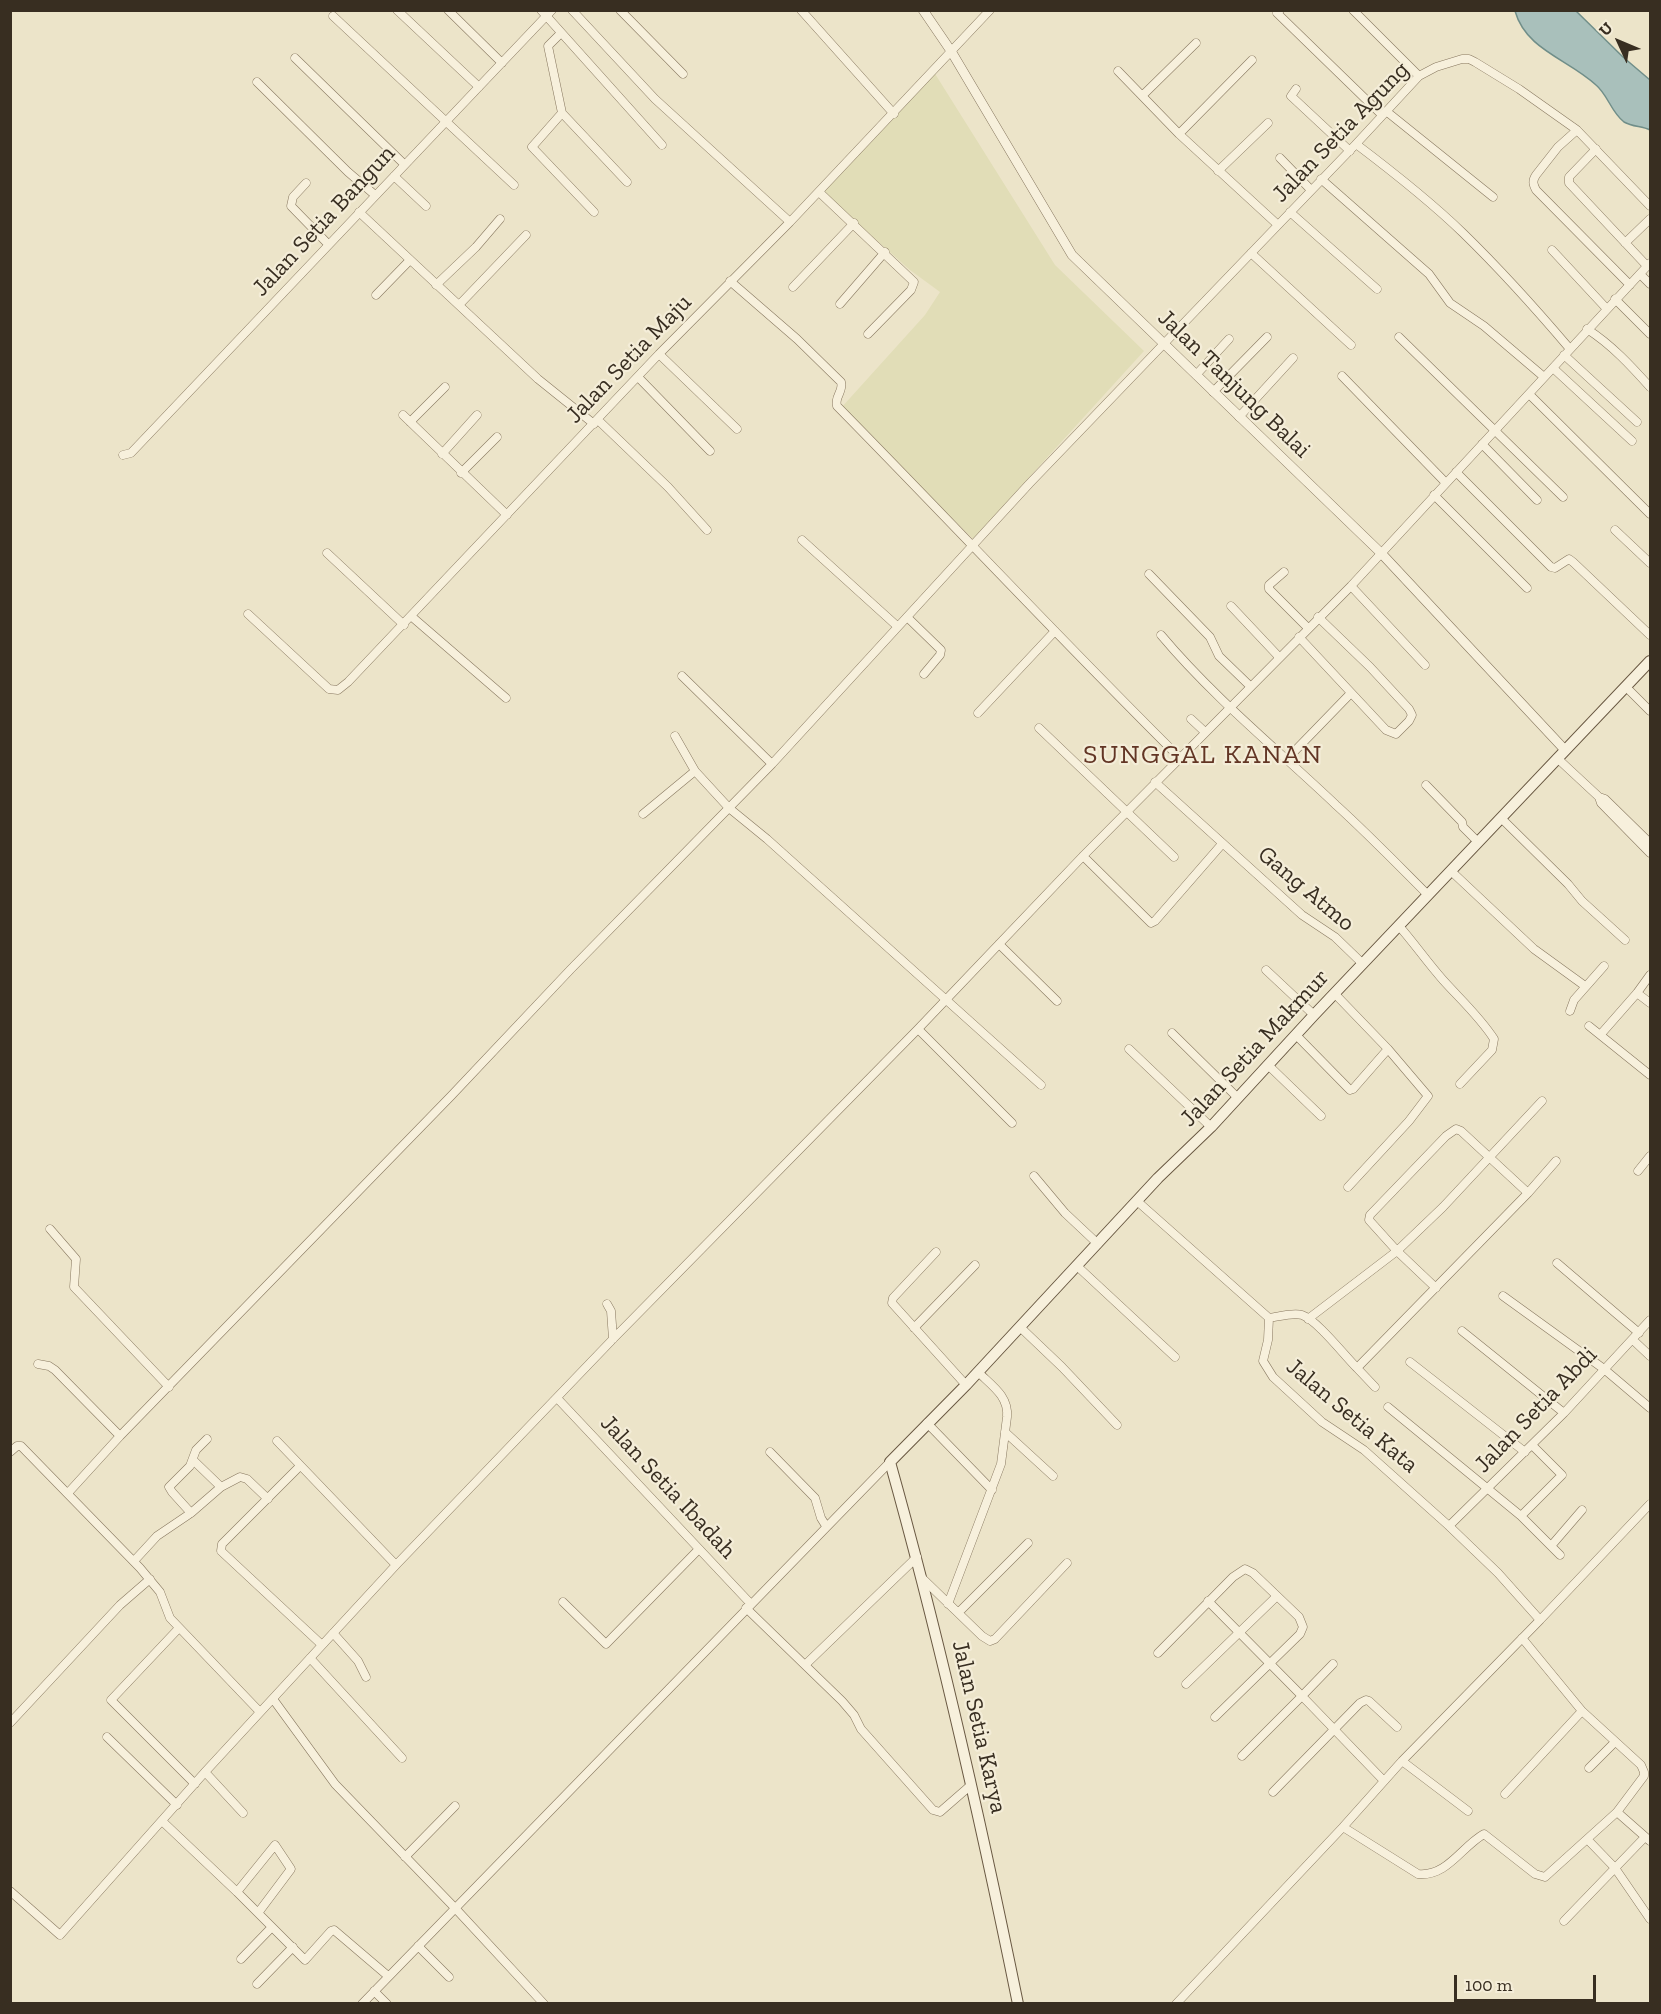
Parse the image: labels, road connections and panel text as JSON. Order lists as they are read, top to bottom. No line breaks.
{"streets":{"main road":["Jalan Setia Makmur","Jalan Setia Karya"],"street":["Jalan Setia Agung","Jalan Setia Bangun","Jalan Setia Maju","Jalan Tanjung Balai","Gang Atmo","Jalan Setia Abdi","Jalan Setia Kata","Jalan Setia Ibadah"]},"crossings":[["Jalan Setia Agung","Jalan Tanjung Balai"],["Jalan Setia Maju","Jalan Tanjung Balai"],["Jalan Tanjung Balai","Jalan Setia Makmur"],["Gang Atmo","Jalan Setia Makmur"],["Jalan Setia Makmur","Jalan Setia Karya"],["Jalan Setia Abdi","Jalan Setia Kata"],["Jalan Setia Ibadah","Jalan Setia Karya"]],"districts":["SUNGGAL KANAN"],"scale_bar":"100 m","north":"top left"}
